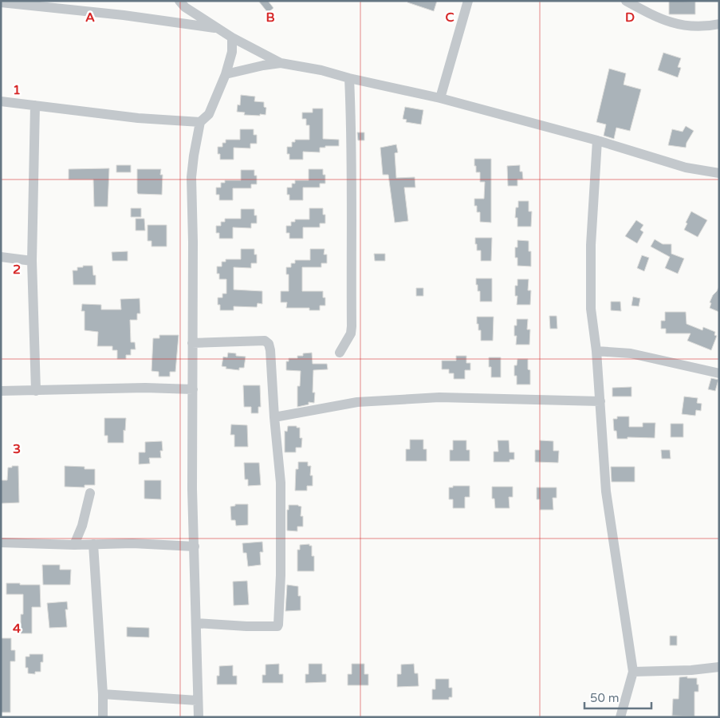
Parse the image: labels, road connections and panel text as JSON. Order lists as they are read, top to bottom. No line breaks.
{"scale_bar":"50 m","grid":{"columns":["A","B","C","D"],"rows":["1","2","3","4"]}}
